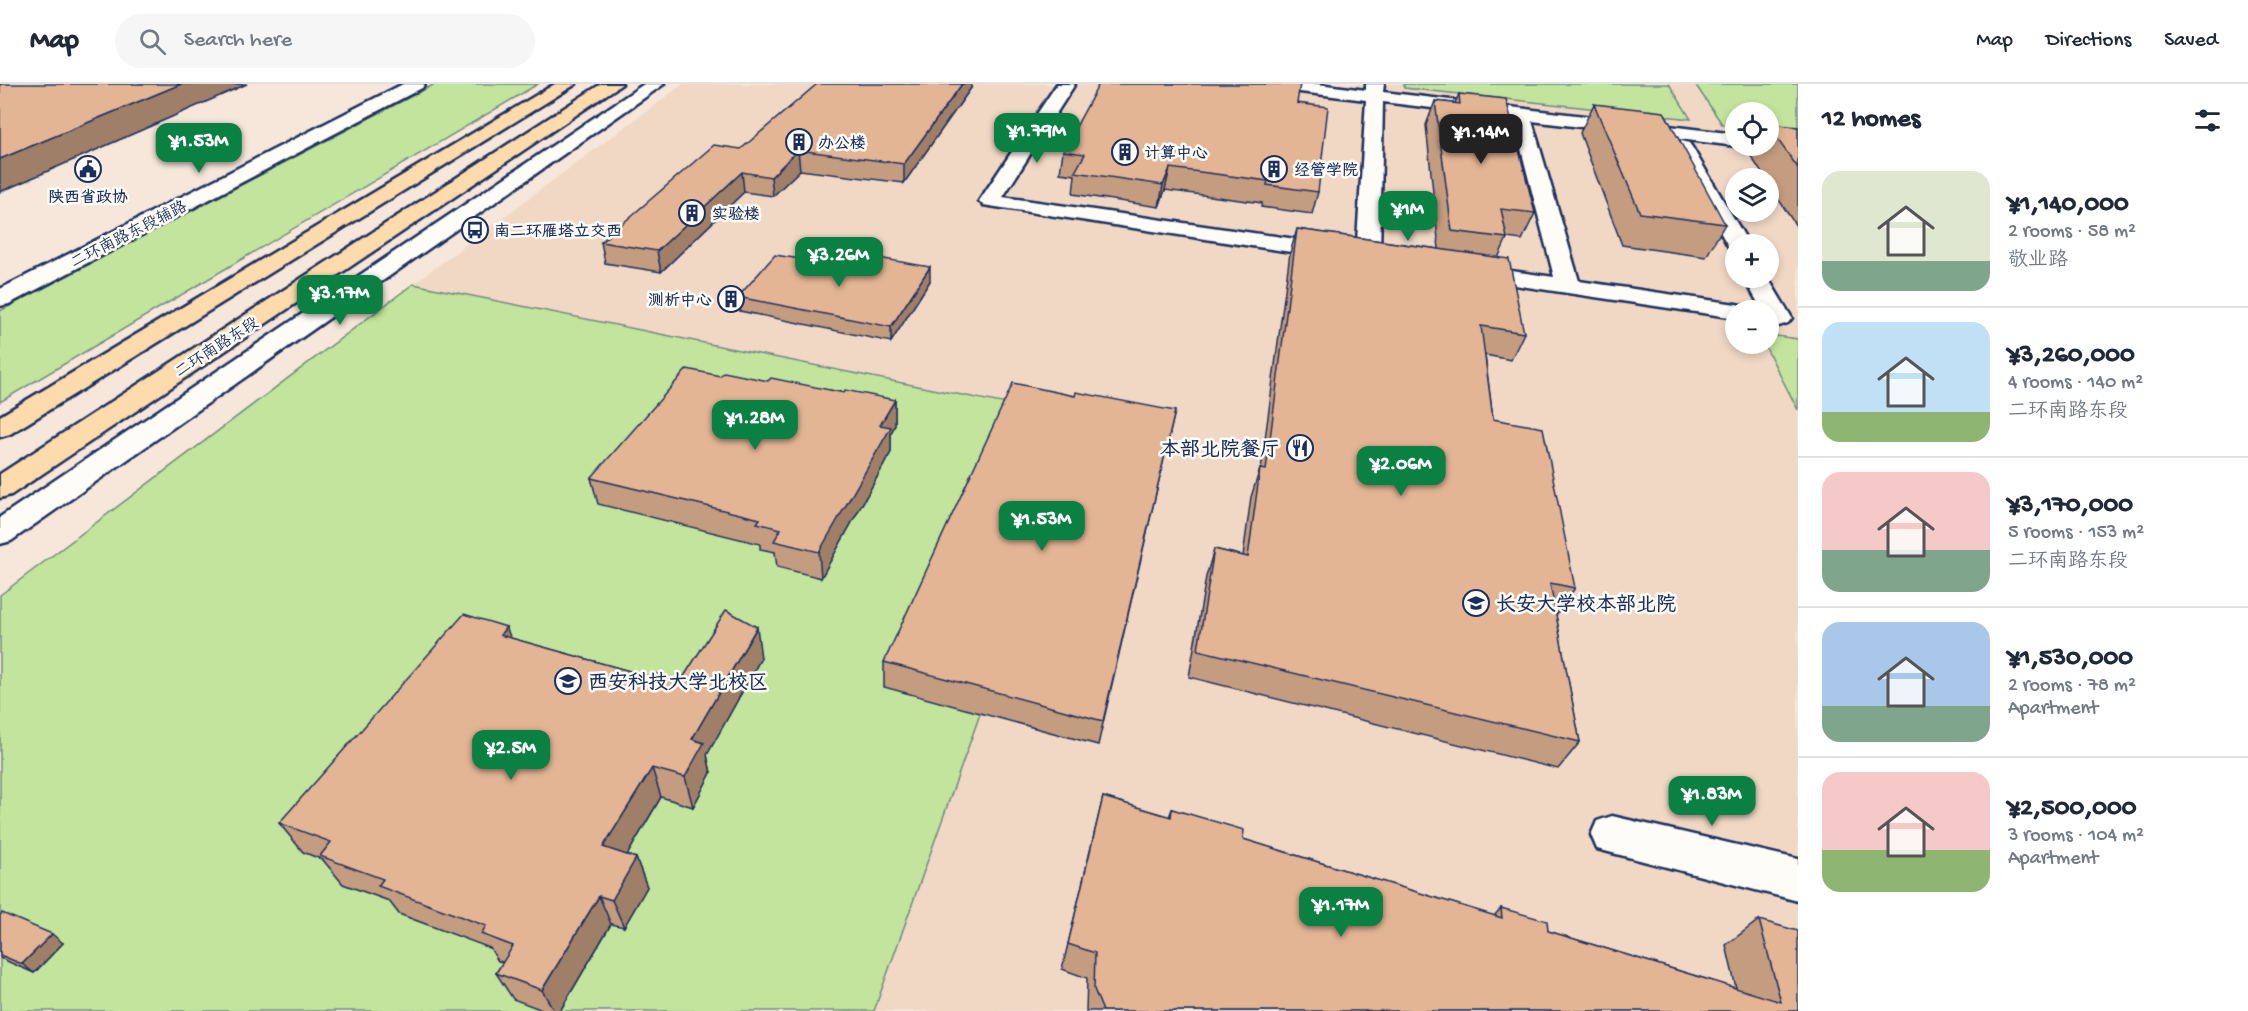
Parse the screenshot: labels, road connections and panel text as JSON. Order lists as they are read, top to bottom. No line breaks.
{"streets":{"highway":["二环南路东段"],"street":["二环南路东段辅路"]},"places":{"building":["办公楼","计算中心","经管学院","实验楼","测析中心"],"public building":["陕西省政协"],"bus stop":["南二环雁塔立交西"],"restaurant":["本部北院餐厅"],"school or university":["长安大学校本部北院","西安科技大学北校区"]},"page":{"header":"Map","search":"Search here","nav":["Map","Directions","Saved"],"heading":"12 homes","map_buttons":["+","−"],"price":["¥1.79M","¥1.14M","¥1.53M","¥1M","¥3.26M","¥3.17M","¥1.28M","¥2.06M","¥1.53M","¥2.5M","¥1.83M","¥1.17M"],"list":[{"name":"¥1,140,000","note":"2 rooms · 58 m² · 敬业路"},{"name":"¥3,260,000","note":"4 rooms · 140 m² · 二环南路东段"},{"name":"¥3,170,000","note":"5 rooms · 153 m² · 二环南路东段"},{"name":"¥1,530,000","note":"2 rooms · 78 m² · Apartment"},{"name":"¥2,500,000","note":"3 rooms · 104 m² · Apartment"}]}}
